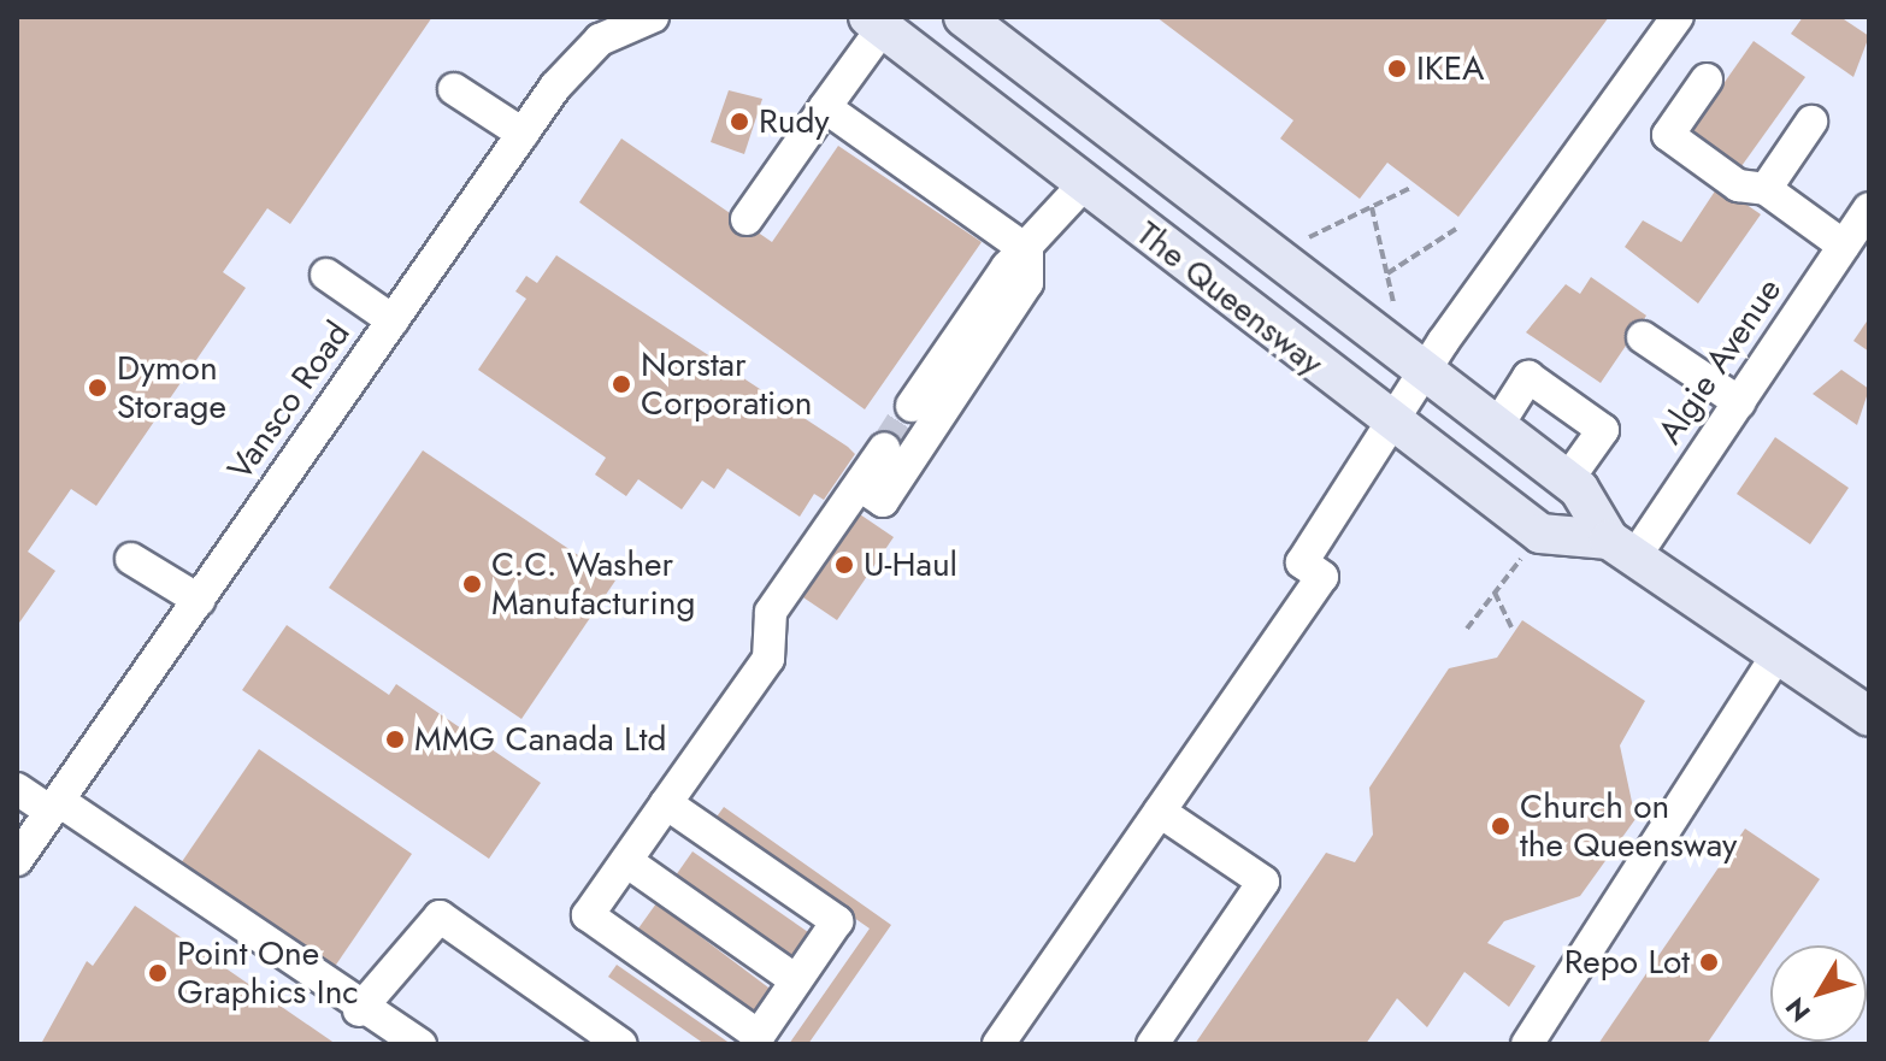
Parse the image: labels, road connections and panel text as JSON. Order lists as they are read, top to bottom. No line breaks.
{"streets":{"main road":["The Queensway"],"street":["Algie Avenue","Vansco Road"]},"crossings":[["The Queensway","Algie Avenue"]],"places":["IKEA","Rudy","Norstar Corporation","Dymon Storage","U-Haul","C.C. Washer Manufacturing","MMG Canada Ltd","Church on the Queensway","Repo Lot","Point One Graphics Inc"],"north":"bottom left"}
